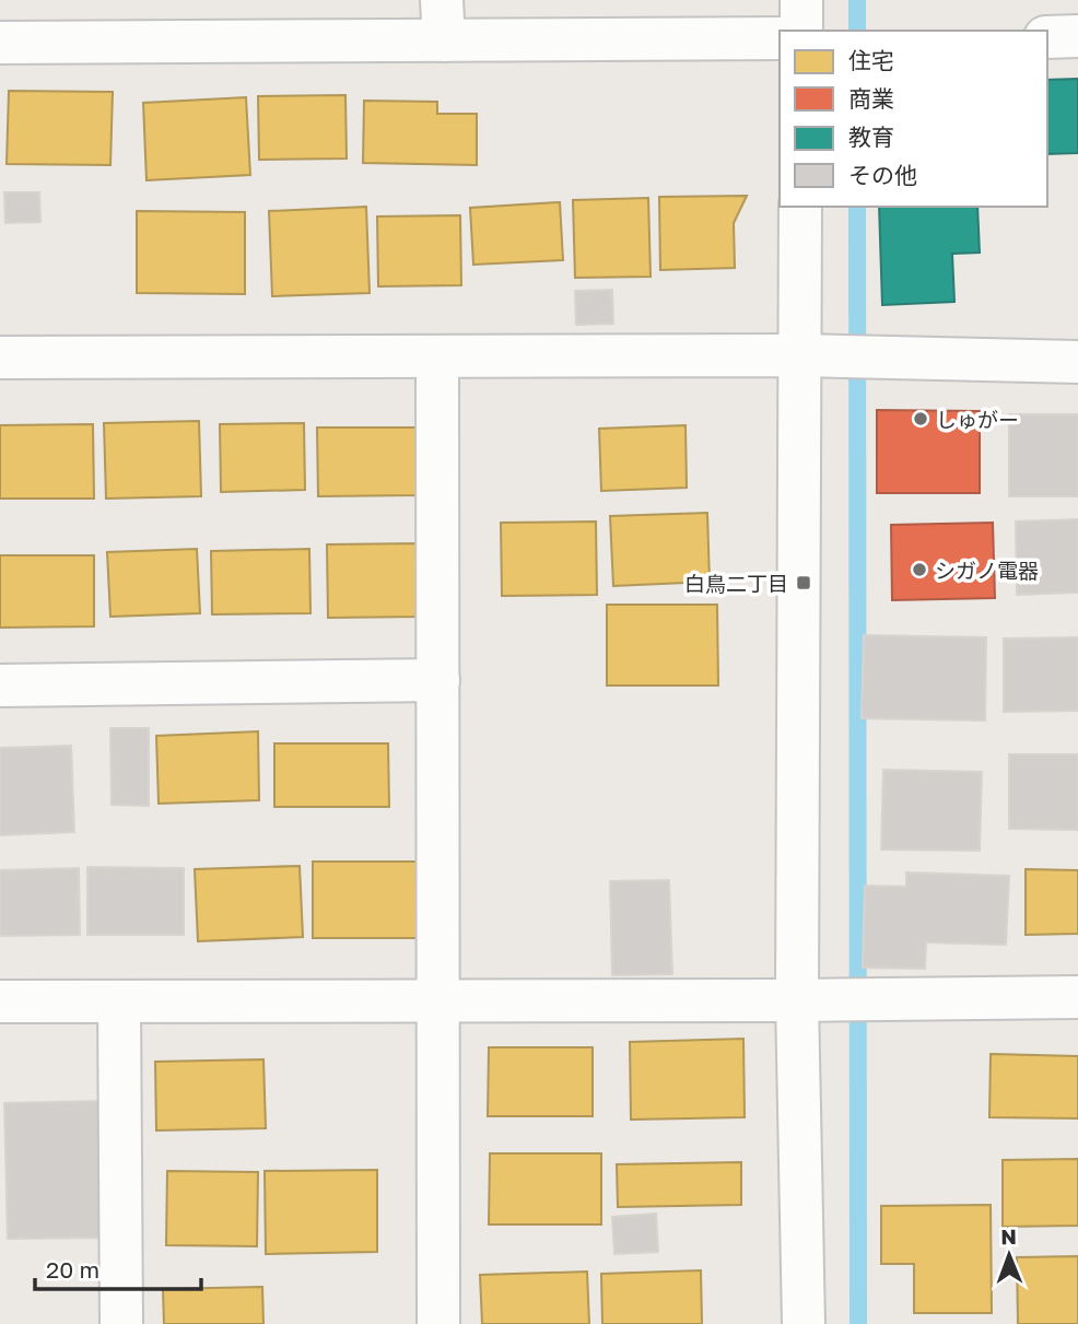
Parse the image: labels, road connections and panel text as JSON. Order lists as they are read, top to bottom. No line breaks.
{"places":{"other":["しゅがー","シガノ電器"],"transit":["白鳥二丁目"]},"legend":["住宅","商業","教育","その他"],"scale_bar":"20 m","north":"top"}
